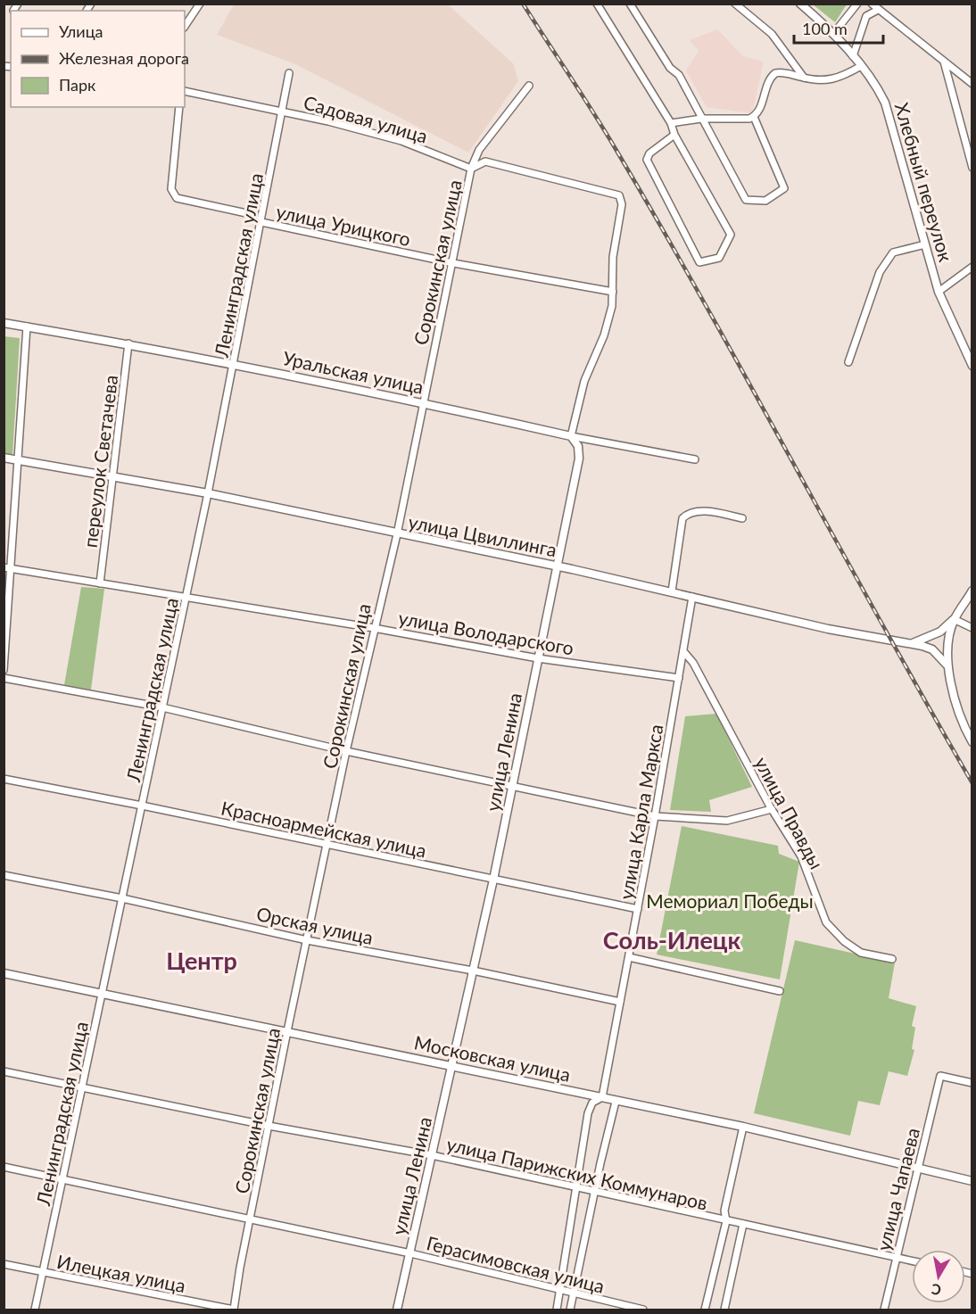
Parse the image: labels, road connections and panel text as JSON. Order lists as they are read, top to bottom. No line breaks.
{"streets":{"street":["Садовая улица","Хлебный переулок","улица Урицкого","Сорокинская улица","Ленинградская улица","Уральская улица","переулок Светачева","улица Цвиллинга","улица Володарского","улица Ленина","улица Карла Маркса","улица Правды","Красноармейская улица","Орская улица","Московская улица","улица Парижских Коммунаров","улица Чапаева","Герасимовская улица","Илецкая улица"]},"crossings":[["Садовая улица","Сорокинская улица"],["Садовая улица","Ленинградская улица"],["улица Урицкого","Сорокинская улица"],["улица Урицкого","Ленинградская улица"],["Сорокинская улица","Уральская улица"],["Сорокинская улица","улица Цвиллинга"],["Сорокинская улица","улица Володарского"],["Сорокинская улица","Красноармейская улица"],["Сорокинская улица","Орская улица"],["Сорокинская улица","Московская улица"],["Сорокинская улица","улица Парижских Коммунаров"],["Сорокинская улица","Герасимовская улица"],["Сорокинская улица","Илецкая улица"],["Ленинградская улица","Уральская улица"],["Ленинградская улица","улица Цвиллинга"],["Ленинградская улица","улица Володарского"],["Ленинградская улица","Красноармейская улица"],["Ленинградская улица","Орская улица"],["Ленинградская улица","Московская улица"],["Ленинградская улица","улица Парижских Коммунаров"],["Ленинградская улица","Герасимовская улица"],["Ленинградская улица","Илецкая улица"],["Уральская улица","переулок Светачева"],["Уральская улица","улица Ленина"],["переулок Светачева","улица Цвиллинга"],["переулок Светачева","улица Володарского"],["улица Цвиллинга","улица Ленина"],["улица Цвиллинга","улица Карла Маркса"],["улица Володарского","улица Ленина"],["улица Володарского","улица Карла Маркса"],["улица Ленина","Красноармейская улица"],["улица Ленина","Орская улица"],["улица Ленина","Московская улица"],["улица Ленина","улица Парижских Коммунаров"],["улица Ленина","Герасимовская улица"],["улица Карла Маркса","улица Правды"],["улица Карла Маркса","Красноармейская улица"],["улица Карла Маркса","Орская улица"],["улица Карла Маркса","Московская улица"],["улица Карла Маркса","улица Парижских Коммунаров"],["улица Карла Маркса","Герасимовская улица"],["Московская улица","улица Чапаева"],["улица Парижских Коммунаров","улица Чапаева"]],"districts":["Соль-Илецк","Центр"],"parks":["Мемориал Победы"],"legend":["Улица","Железная дорога","Парк"],"scale_bar":"100 m","north":"bottom"}
